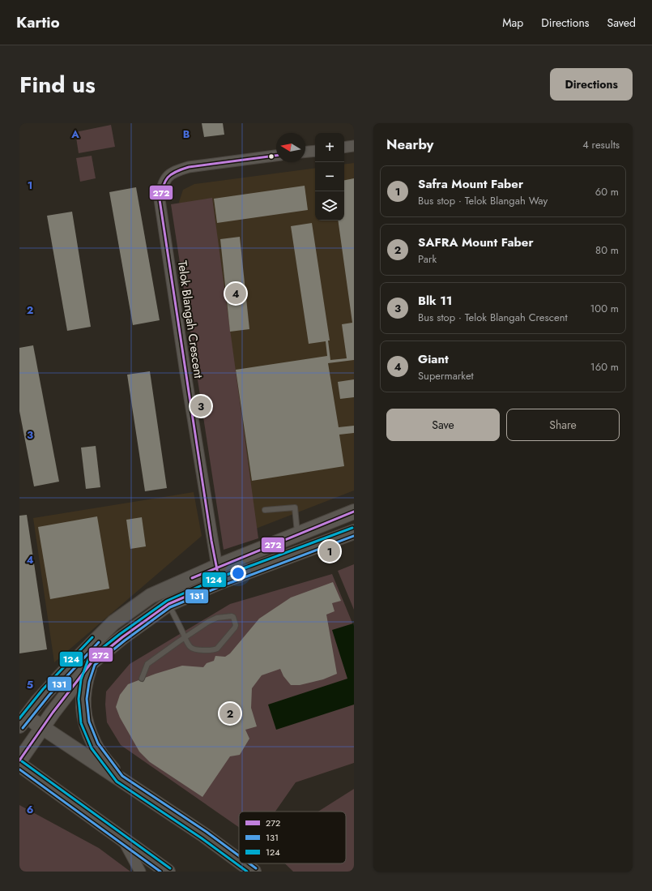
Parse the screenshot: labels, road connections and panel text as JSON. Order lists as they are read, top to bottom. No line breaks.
{"streets":{"street":["Telok Blangah Crescent"]},"lines":["transit line 272","transit line 124","transit line 131"],"legend":["272","131","124"],"north":"left","page":{"header":"Kartio","nav":["Map","Directions","Saved"],"title":"Find us","buttons":["Directions",["Save","Share"]],"heading":["Nearby","4 results"],"map_buttons":["+","−"],"list":[{"mark":"1","name":"Safra Mount Faber","note":"Bus stop · Telok Blangah Way","value":"60 m"},{"mark":"2","name":"SAFRA Mount Faber","note":"Park","value":"80 m"},{"mark":"3","name":"Blk 11","note":"Bus stop · Telok Blangah Crescent","value":"100 m"},{"mark":"4","name":"Giant","note":"Supermarket","value":"160 m"}],"pins":["4","3","1","2"]},"grid":{"columns":["A","B"],"rows":["1","2","3","4","5","6"]}}
